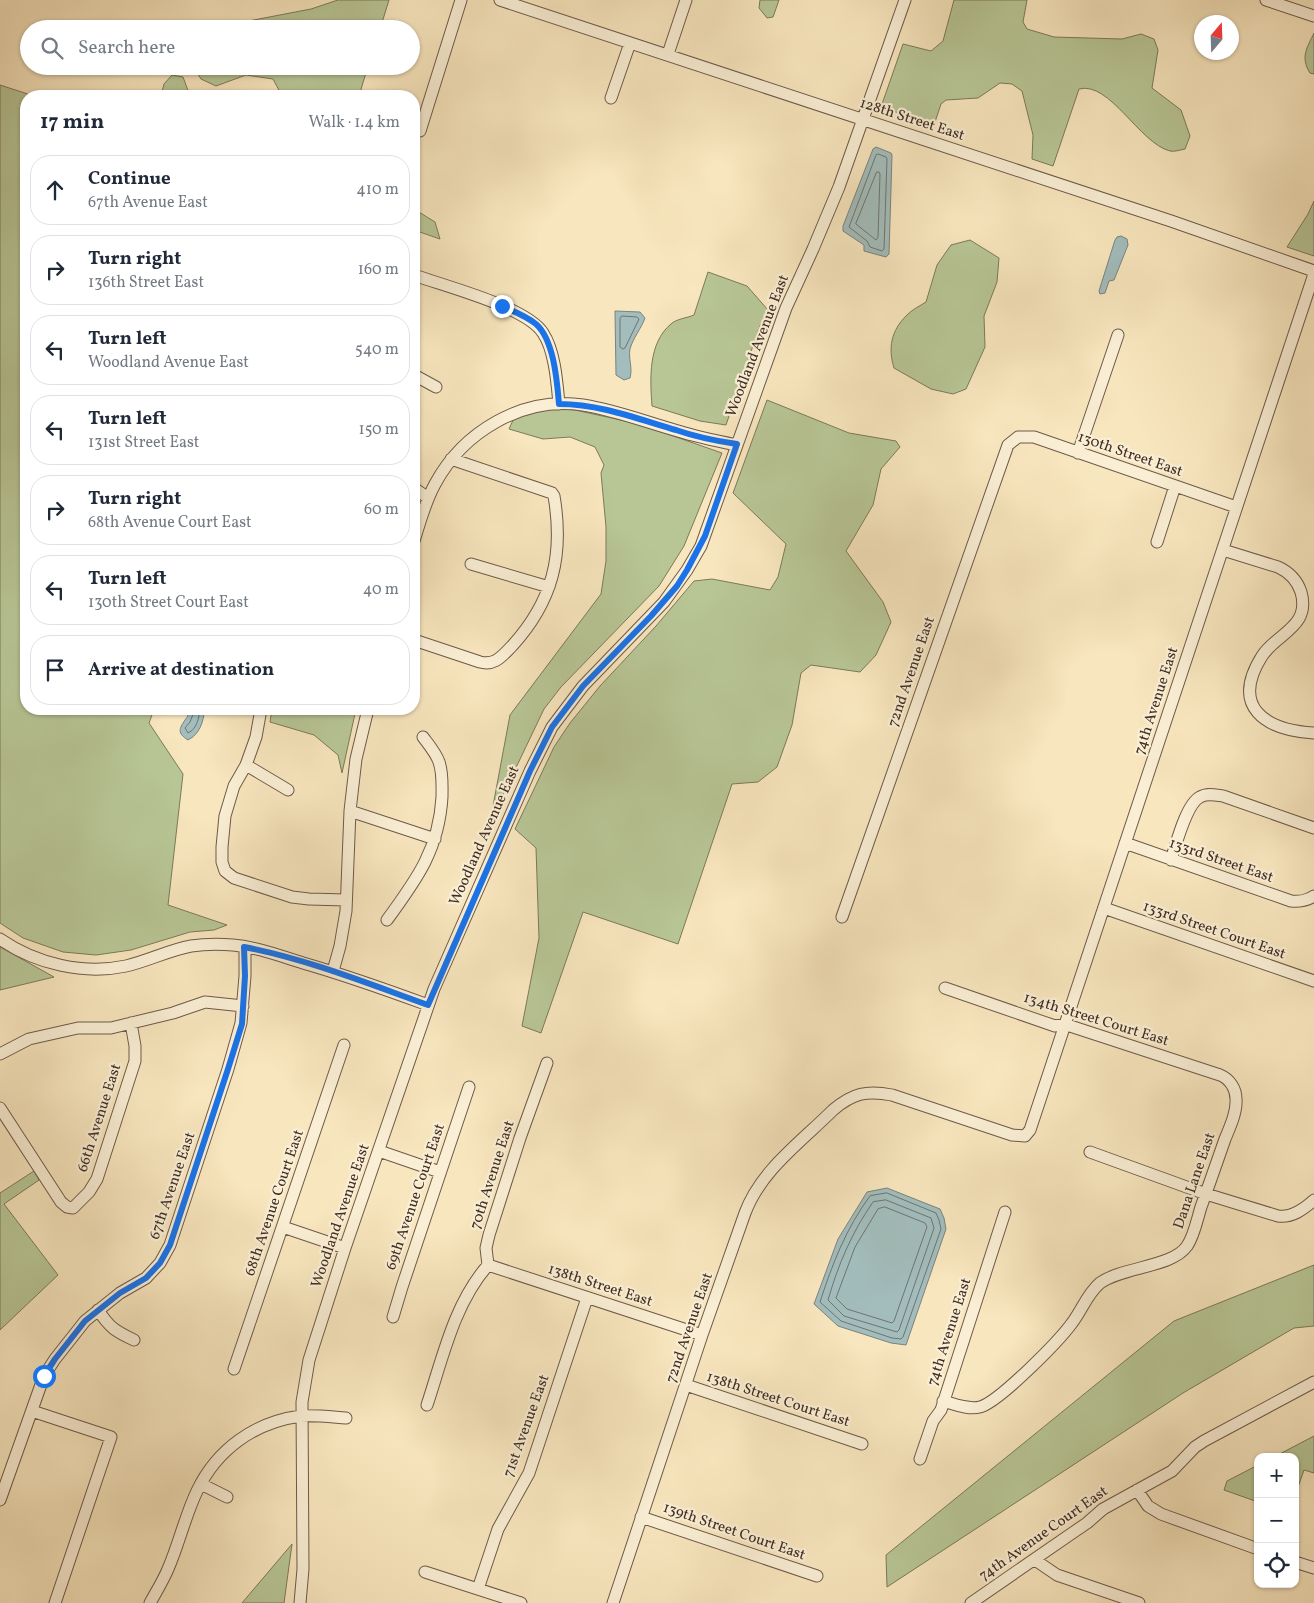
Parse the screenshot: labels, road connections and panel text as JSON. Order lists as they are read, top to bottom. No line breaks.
{"streets":{"street":["128th Street East","Woodland Avenue East","130th Street East","72nd Avenue East","74th Avenue East","133rd Street East","133rd Street Court East","134th Street Court East","66th Avenue East","70th Avenue East","Dana Lane East","67th Avenue East","69th Avenue Court East","68th Avenue Court East","138th Street East","138th Street Court East","71st Avenue East","139th Street Court East","74th Avenue Court East"]},"crossings":[["128th Street East","Woodland Avenue East"],["128th Street East","74th Avenue East"],["130th Street East","72nd Avenue East"],["130th Street East","74th Avenue East"],["72nd Avenue East","74th Avenue East"],["72nd Avenue East","138th Street East"],["72nd Avenue East","138th Street Court East"],["72nd Avenue East","139th Street Court East"],["74th Avenue East","133rd Street East"],["74th Avenue East","133rd Street Court East"],["74th Avenue East","134th Street Court East"],["74th Avenue East","Dana Lane East"],["134th Street Court East","Dana Lane East"],["70th Avenue East","138th Street East"],["138th Street East","71st Avenue East"]],"north":"top","page":{"search":"Search here","heading":["17 min","Walk · 1.4 km"],"list":[["Continue","67th Avenue East","410 m"],["Turn right","136th Street East","160 m"],["Turn left","Woodland Avenue East","540 m"],["Turn left","131st Street East","150 m"],["Turn right","68th Avenue Court East","60 m"],["Turn left","130th Street Court East","40 m"],"Arrive at destination"],"map_buttons":["+","−"]}}
